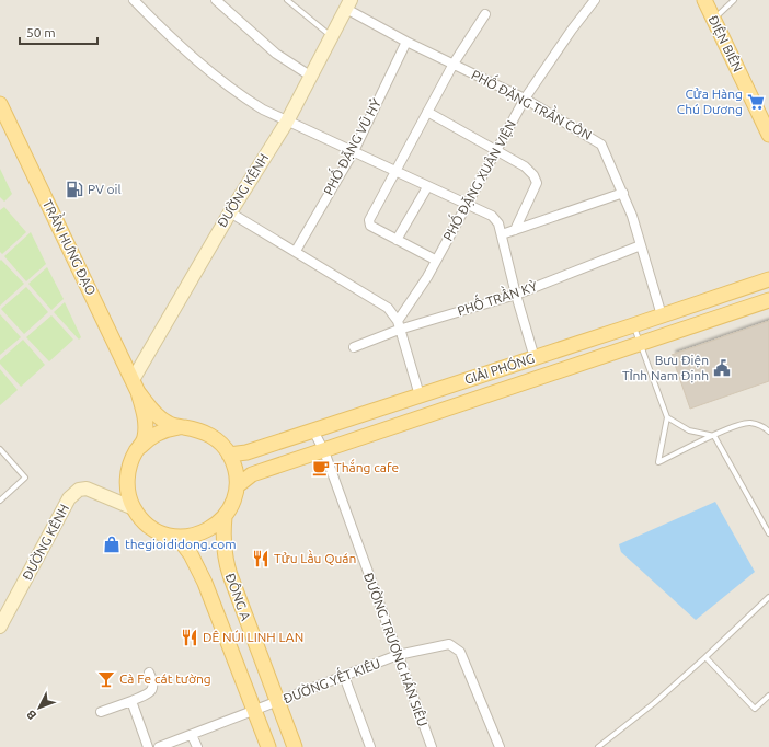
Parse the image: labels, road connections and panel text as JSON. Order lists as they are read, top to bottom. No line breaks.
{"streets":{"main road":["ĐIỆN BIÊN","TRẦN HƯNG ĐẠO","GIẢI PHÓNG","ĐÔNG A"],"street":["PHỐ ĐẶNG TRẦN CÔN","PHỐ ĐẶNG VŨ HỶ","PHỐ ĐẶNG XUÂN VIỆN","ĐƯỜNG KÊNH","PHỐ TRẦN KỲ","ĐƯỜNG TRƯƠNG HÁN SIÊU","ĐƯỜNG YẾT KIÊU"]},"crossings":[["PHỐ ĐẶNG TRẦN CÔN","PHỐ ĐẶNG VŨ HỶ"],["PHỐ ĐẶNG TRẦN CÔN","PHỐ ĐẶNG XUÂN VIỆN"],["PHỐ ĐẶNG TRẦN CÔN","ĐƯỜNG KÊNH"],["PHỐ ĐẶNG TRẦN CÔN","PHỐ TRẦN KỲ"],["PHỐ ĐẶNG TRẦN CÔN","GIẢI PHÓNG"],["PHỐ ĐẶNG XUÂN VIỆN","PHỐ TRẦN KỲ"],["ĐƯỜNG KÊNH","TRẦN HƯNG ĐẠO"],["ĐƯỜNG KÊNH","GIẢI PHÓNG"],["ĐƯỜNG KÊNH","ĐÔNG A"],["GIẢI PHÓNG","ĐÔNG A"],["GIẢI PHÓNG","ĐƯỜNG TRƯƠNG HÁN SIÊU"],["ĐÔNG A","ĐƯỜNG YẾT KIÊU"],["ĐƯỜNG TRƯƠNG HÁN SIÊU","ĐƯỜNG YẾT KIÊU"]],"places":{"supermarket":["Cửa Hàng Chú Dương"],"fuel station":["PV oil"],"public building":["Bưu Điện Tỉnh Nam Định"],"cafe":["Thắng cafe"],"shop":["thegioididong.com"],"restaurant":["Tửu Lầu Quán","DÊ NÚI LINH LAN"],"bar":["Cà Fe cát tường"]},"scale_bar":"50 m","north":"bottom left"}
